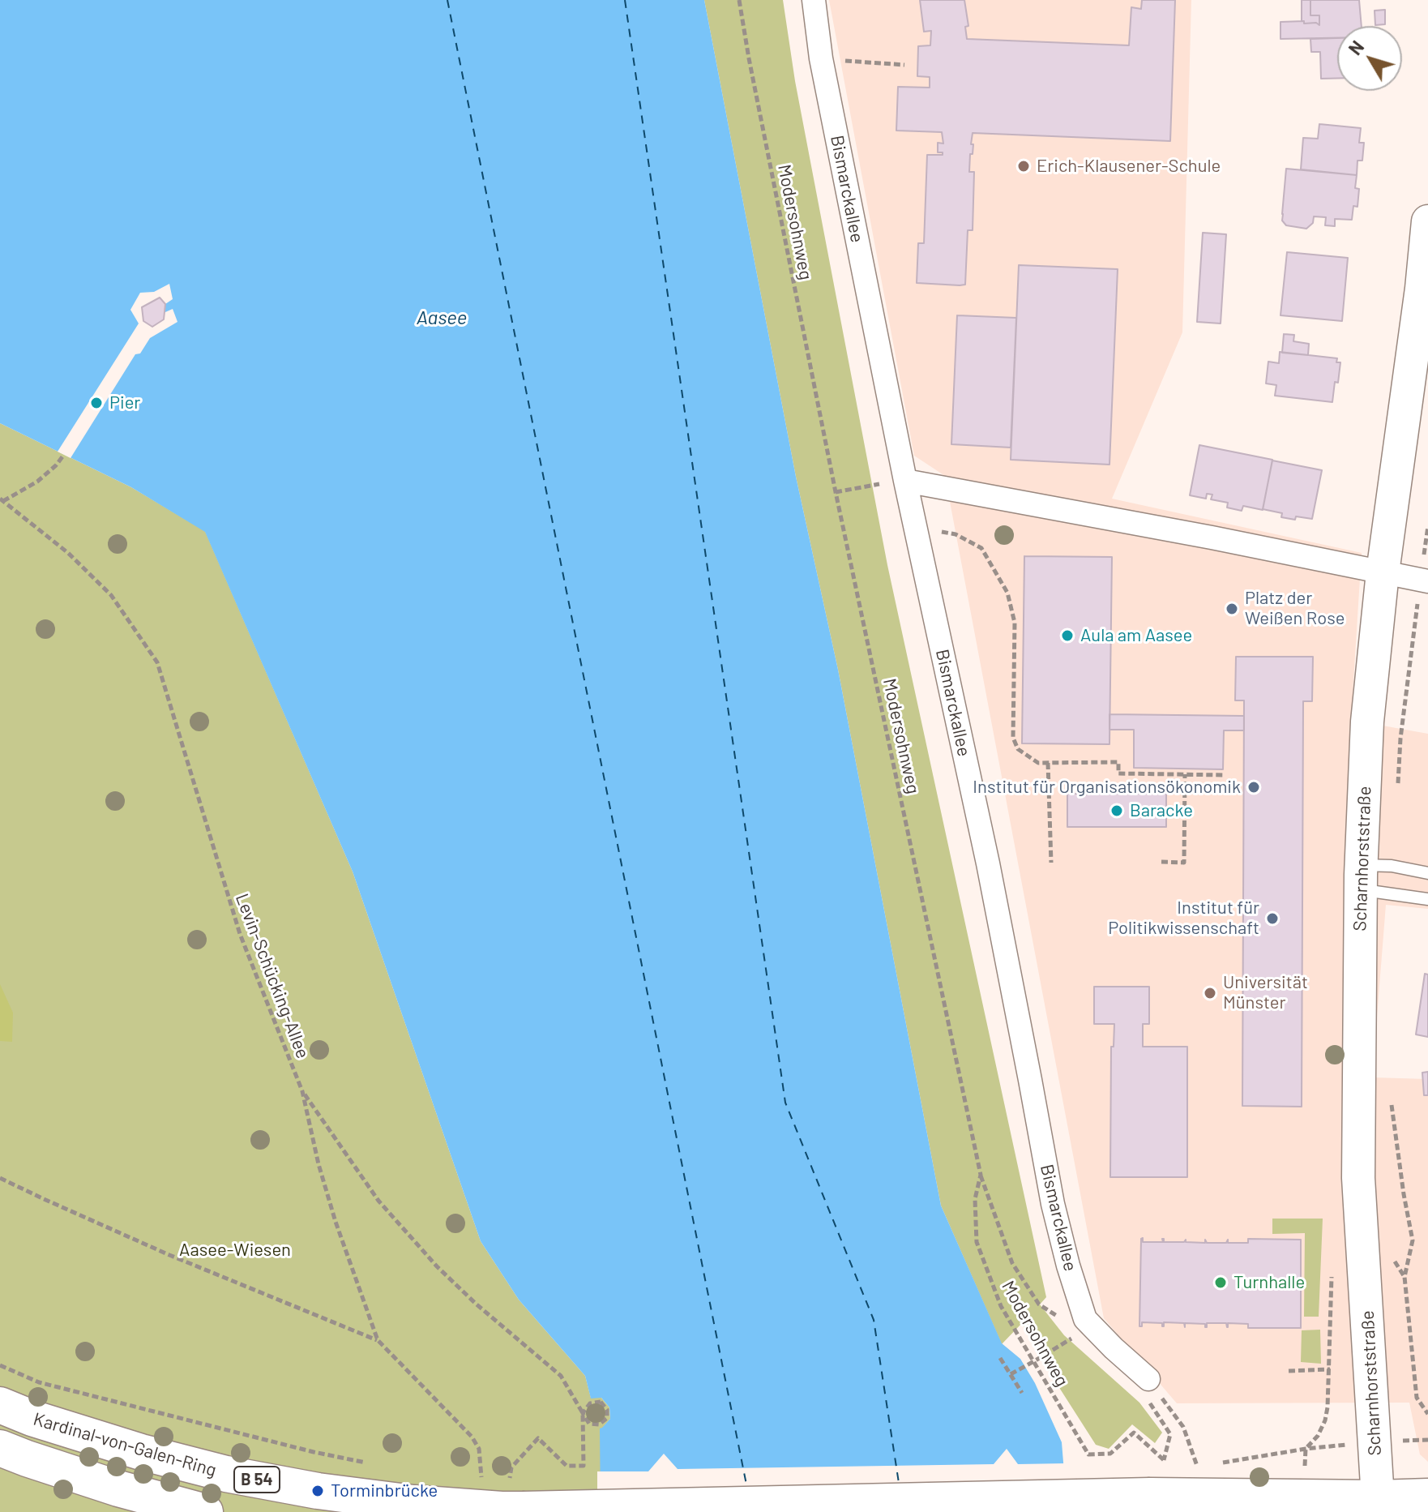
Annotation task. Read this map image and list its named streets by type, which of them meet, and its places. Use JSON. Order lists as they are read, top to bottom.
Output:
{
  "streets": {
    "main road": ["Kardinal-von-Galen-Ring", "B 54"],
    "street": ["Bismarckallee", "Scharnhorststraße"],
    "path": ["Modersohnweg", "Levin-Schücking-Allee"]
  },
  "crossings": [
    ["Scharnhorststraße", "Kardinal-von-Galen-Ring"],
    ["Scharnhorststraße", "B 54"],
    ["Kardinal-von-Galen-Ring", "B 54"]
  ],
  "water": ["Aasee"],
  "parks": ["Aasee-Wiesen"],
  "places": [
    "Erich-Klausener-Schule",
    "Pier",
    "Platz der Weißen Rose",
    "Aula am Aasee",
    "Institut für Organisationsökonomik",
    "Baracke",
    "Institut für Politikwissenschaft",
    "Universität Münster",
    "Turnhalle",
    "Torminbrücke"
  ],
  "north": "top left"
}
